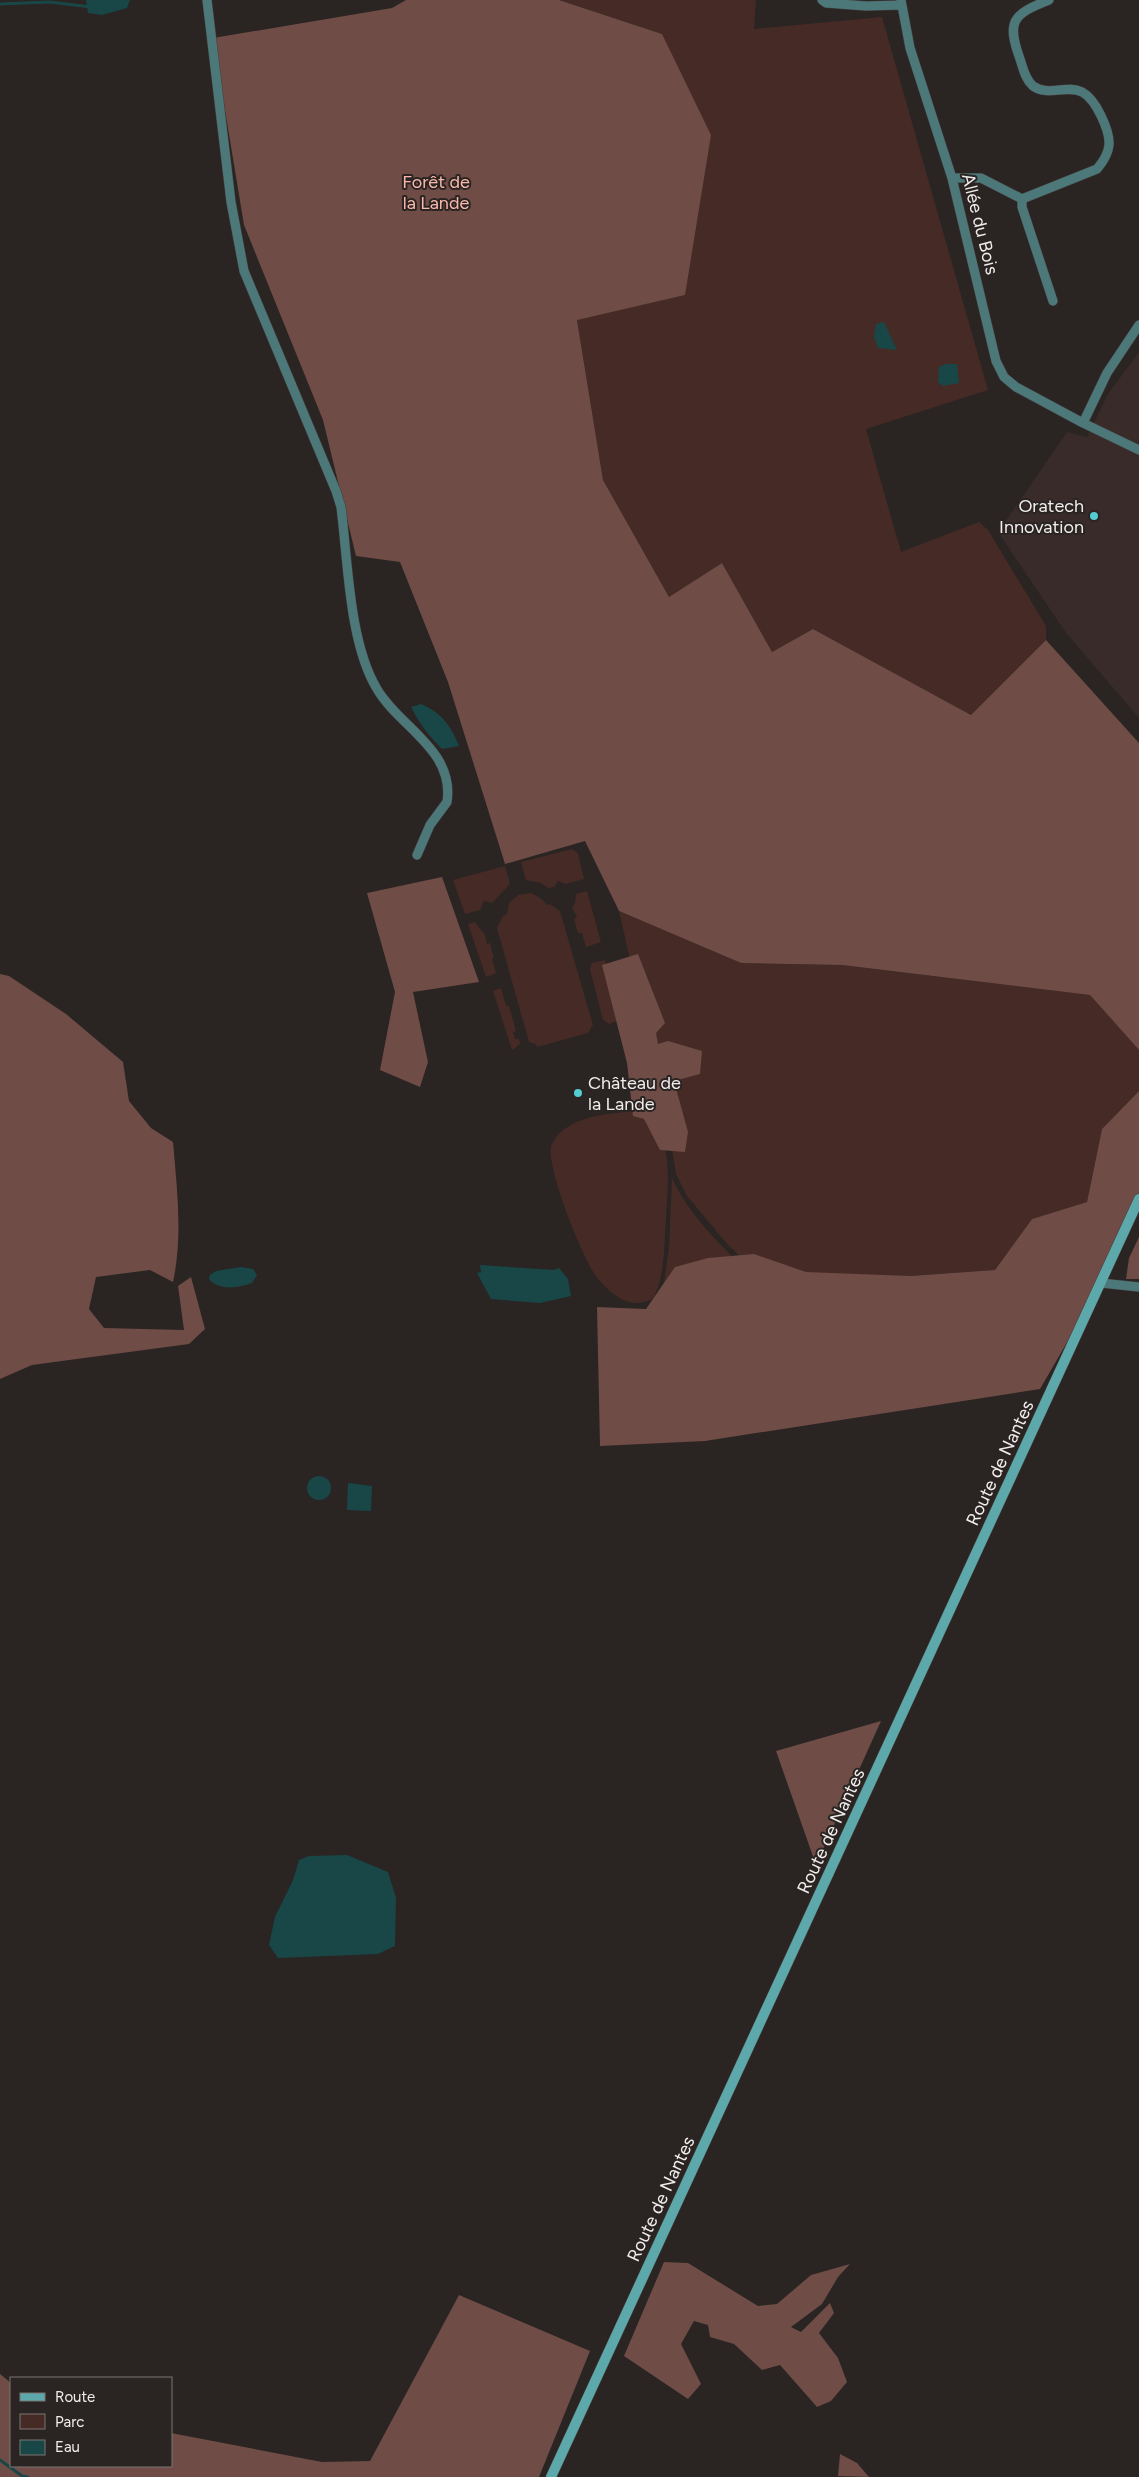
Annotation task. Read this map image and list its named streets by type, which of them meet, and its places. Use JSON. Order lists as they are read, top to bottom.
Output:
{
  "streets": {
    "main road": ["Route de Nantes"],
    "street": ["Allée du Bois"]
  },
  "parks": ["Forêt de la Lande"],
  "places": ["Oratech Innovation", "Château de la Lande"],
  "legend": ["Route", "Parc", "Eau"]
}
